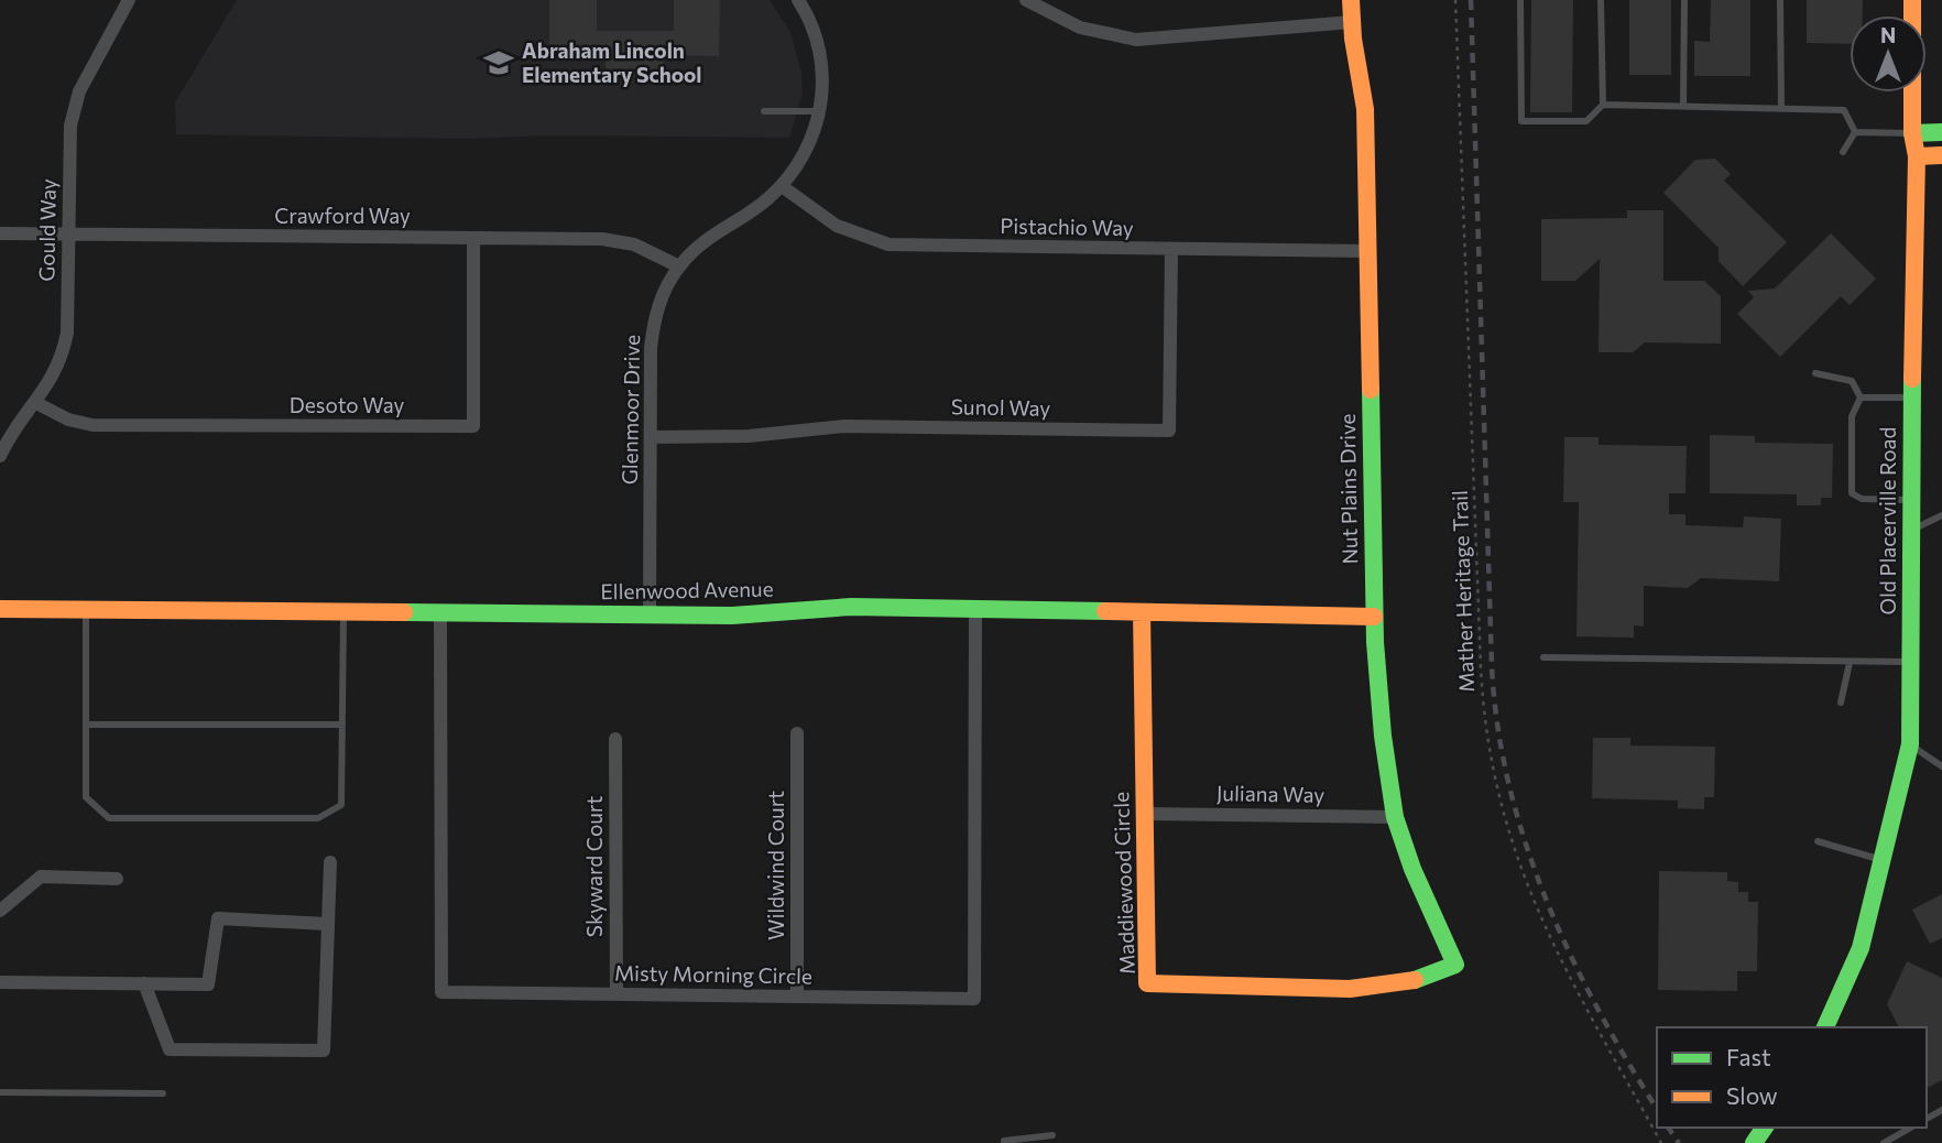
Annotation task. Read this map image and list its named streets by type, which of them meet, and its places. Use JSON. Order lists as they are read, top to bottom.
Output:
{
  "streets": {
    "street": [
      "Crawford Way",
      "Pistachio Way",
      "Gould Way",
      "Desoto Way",
      "Sunol Way",
      "Glenmoor Drive",
      "Nut Plains Drive",
      "Old Placerville Road",
      "Ellenwood Avenue",
      "Juliana Way",
      "Wildwind Court",
      "Skyward Court",
      "Maddiewood Circle",
      "Misty Morning Circle"
    ],
    "path": ["Mather Heritage Trail"]
  },
  "crossings": [
    ["Crawford Way", "Gould Way"],
    ["Crawford Way", "Desoto Way"],
    ["Crawford Way", "Glenmoor Drive"],
    ["Pistachio Way", "Sunol Way"],
    ["Pistachio Way", "Glenmoor Drive"],
    ["Pistachio Way", "Nut Plains Drive"],
    ["Gould Way", "Desoto Way"],
    ["Sunol Way", "Glenmoor Drive"],
    ["Glenmoor Drive", "Ellenwood Avenue"],
    ["Nut Plains Drive", "Ellenwood Avenue"],
    ["Nut Plains Drive", "Juliana Way"],
    ["Nut Plains Drive", "Maddiewood Circle"],
    ["Ellenwood Avenue", "Maddiewood Circle"],
    ["Ellenwood Avenue", "Misty Morning Circle"],
    ["Juliana Way", "Maddiewood Circle"],
    ["Wildwind Court", "Misty Morning Circle"],
    ["Skyward Court", "Misty Morning Circle"]
  ],
  "places": {
    "school or university": ["Abraham Lincoln Elementary School"]
  },
  "legend": ["Fast", "Slow"],
  "north": "top"
}
